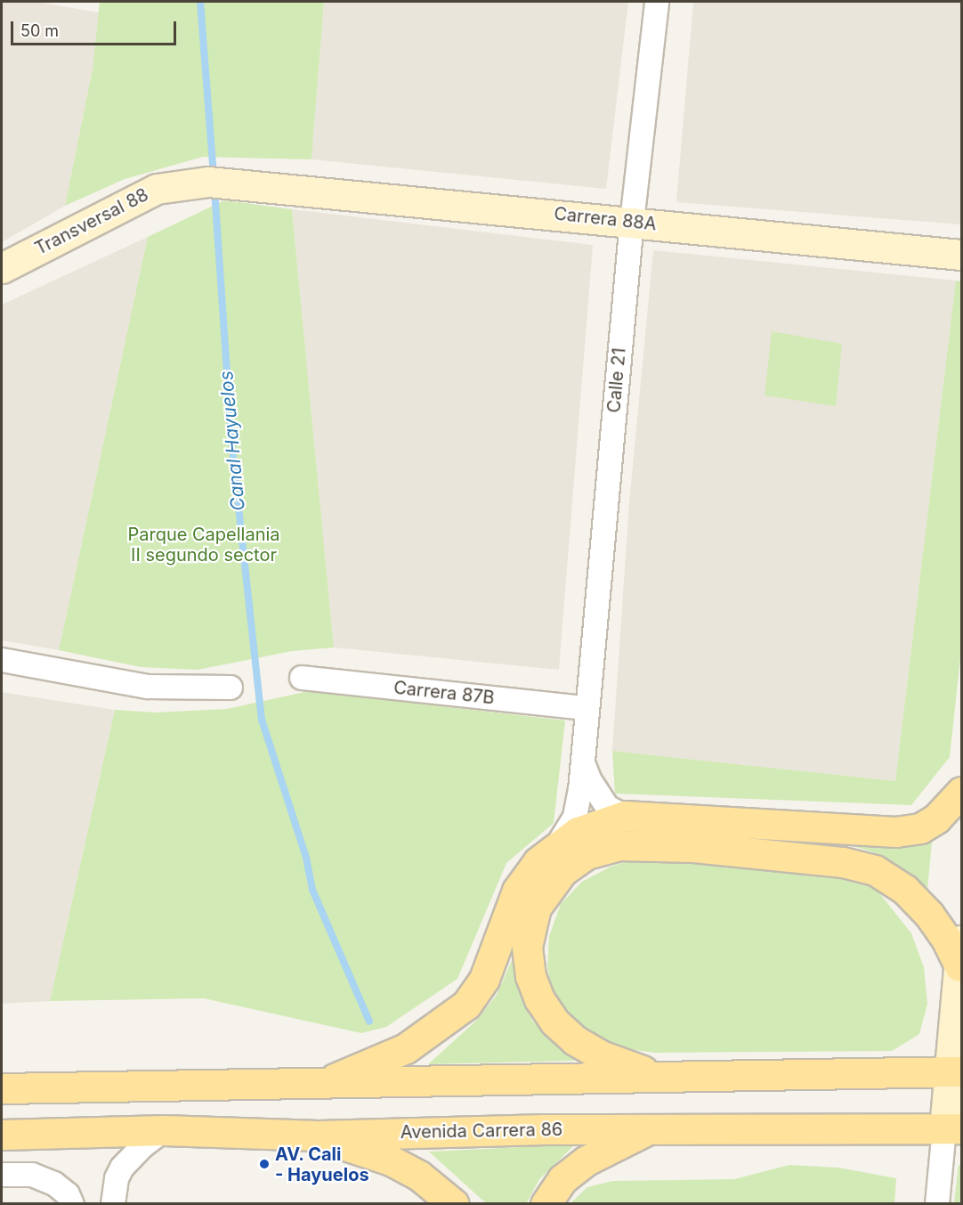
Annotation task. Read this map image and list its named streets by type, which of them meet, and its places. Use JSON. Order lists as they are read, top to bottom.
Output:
{
  "streets": {
    "main road": ["Avenida Carrera 86"],
    "street": [
      "Carrera 88A",
      "Transversal 88",
      "Calle 21",
      "Carrera 87B"
    ]
  },
  "crossings": [
    ["Carrera 88A", "Transversal 88"],
    ["Carrera 88A", "Calle 21"],
    ["Calle 21", "Carrera 87B"]
  ],
  "water": ["Canal Hayuelos"],
  "parks": ["Parque Capellania II segundo sector"],
  "places": ["AV. Cali - Hayuelos"],
  "scale_bar": "50 m"
}
